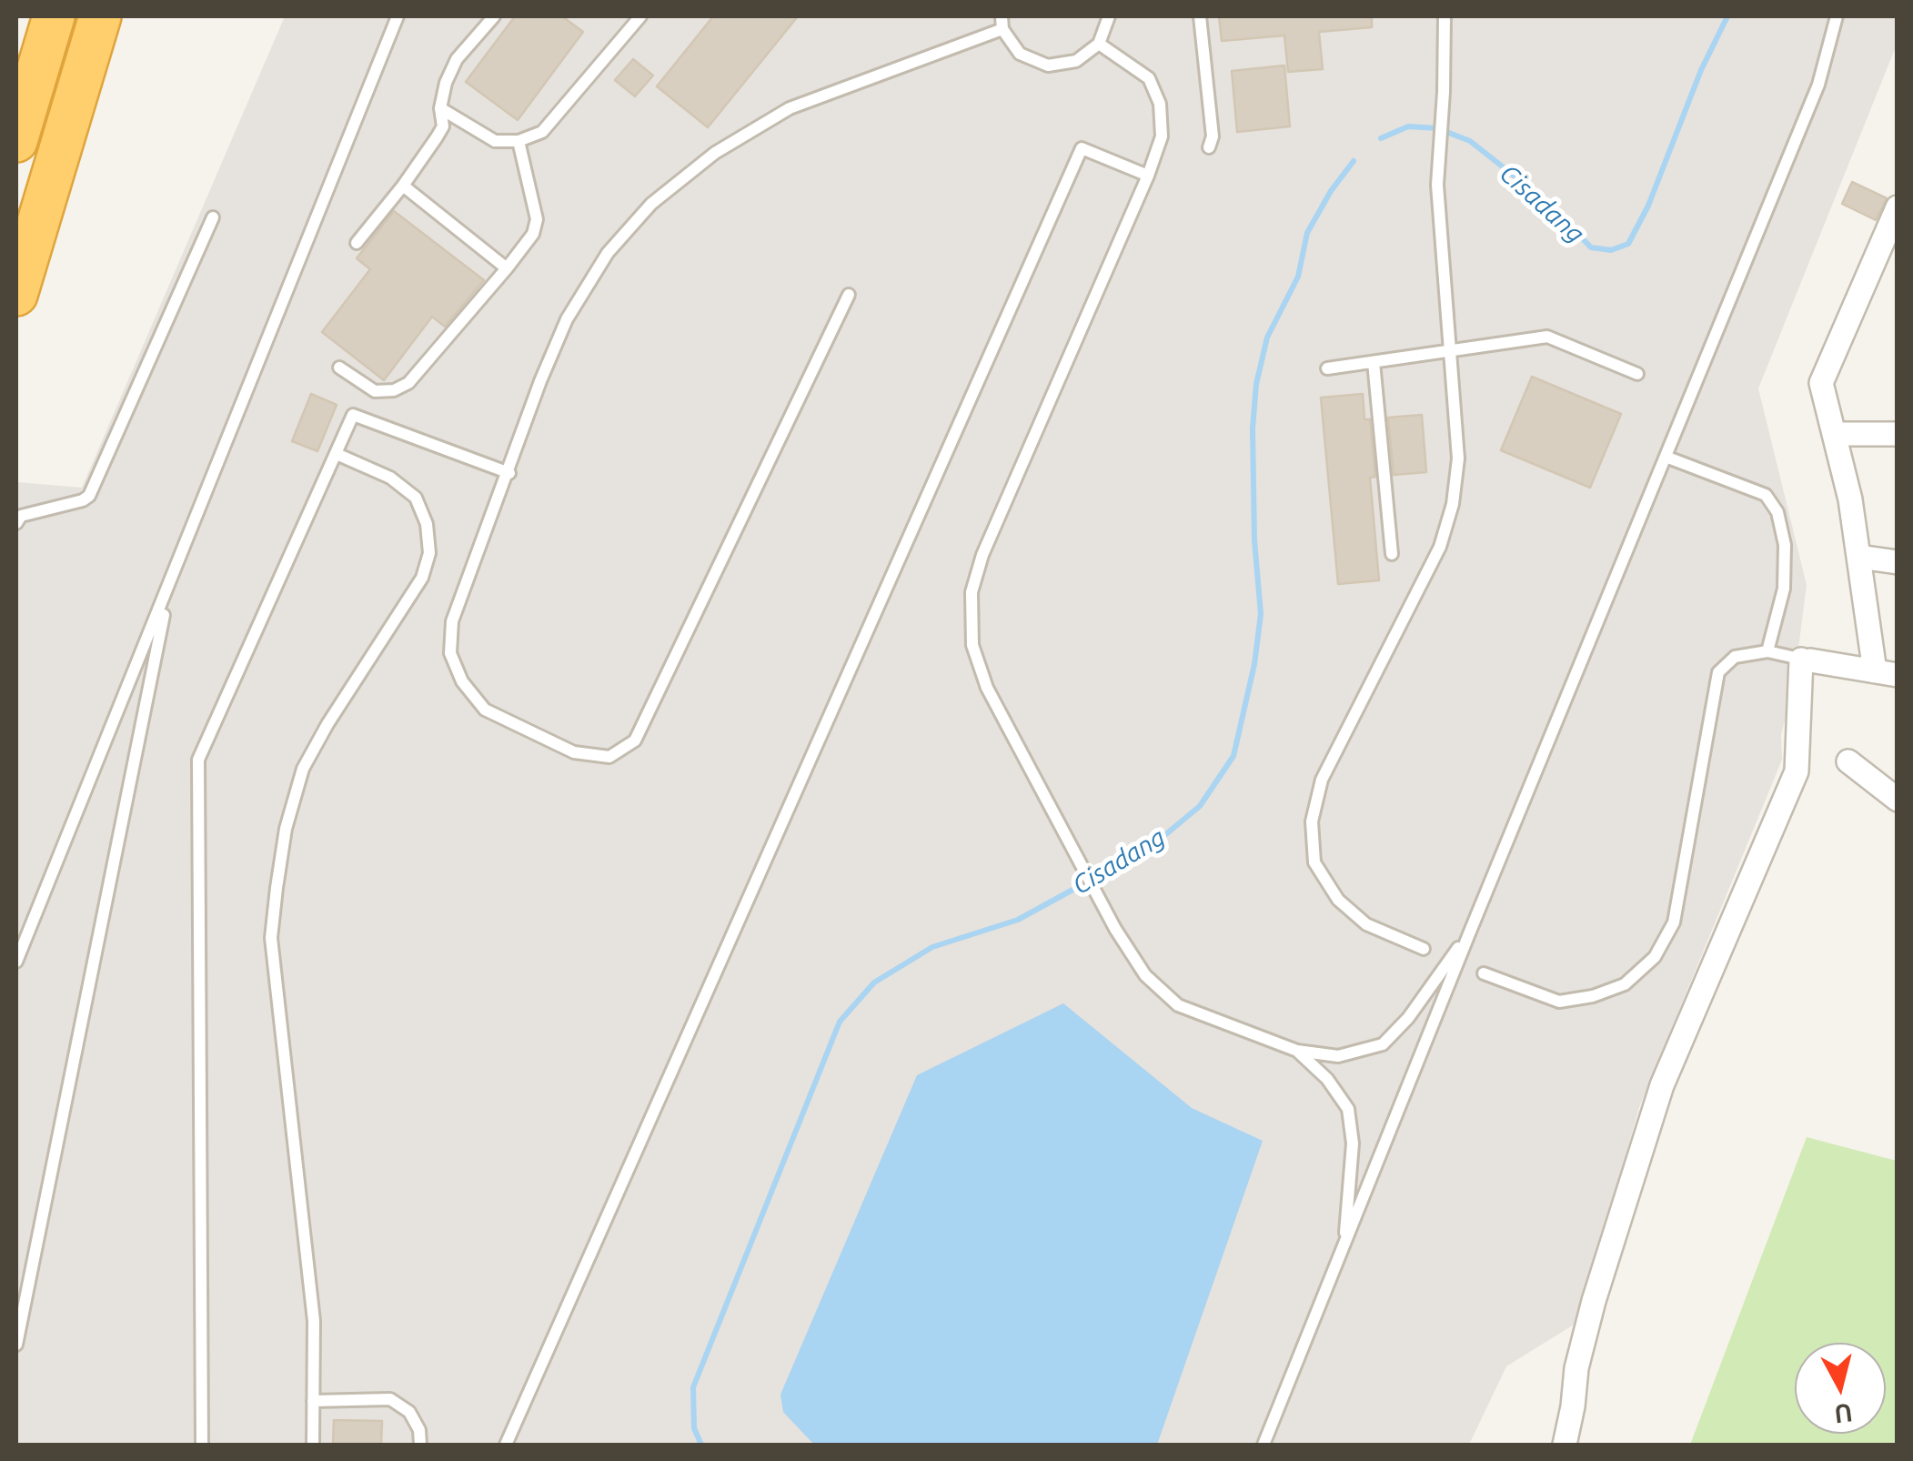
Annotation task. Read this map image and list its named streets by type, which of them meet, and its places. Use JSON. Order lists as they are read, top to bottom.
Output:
{
  "water": ["Cisadang"],
  "north": "bottom"
}
